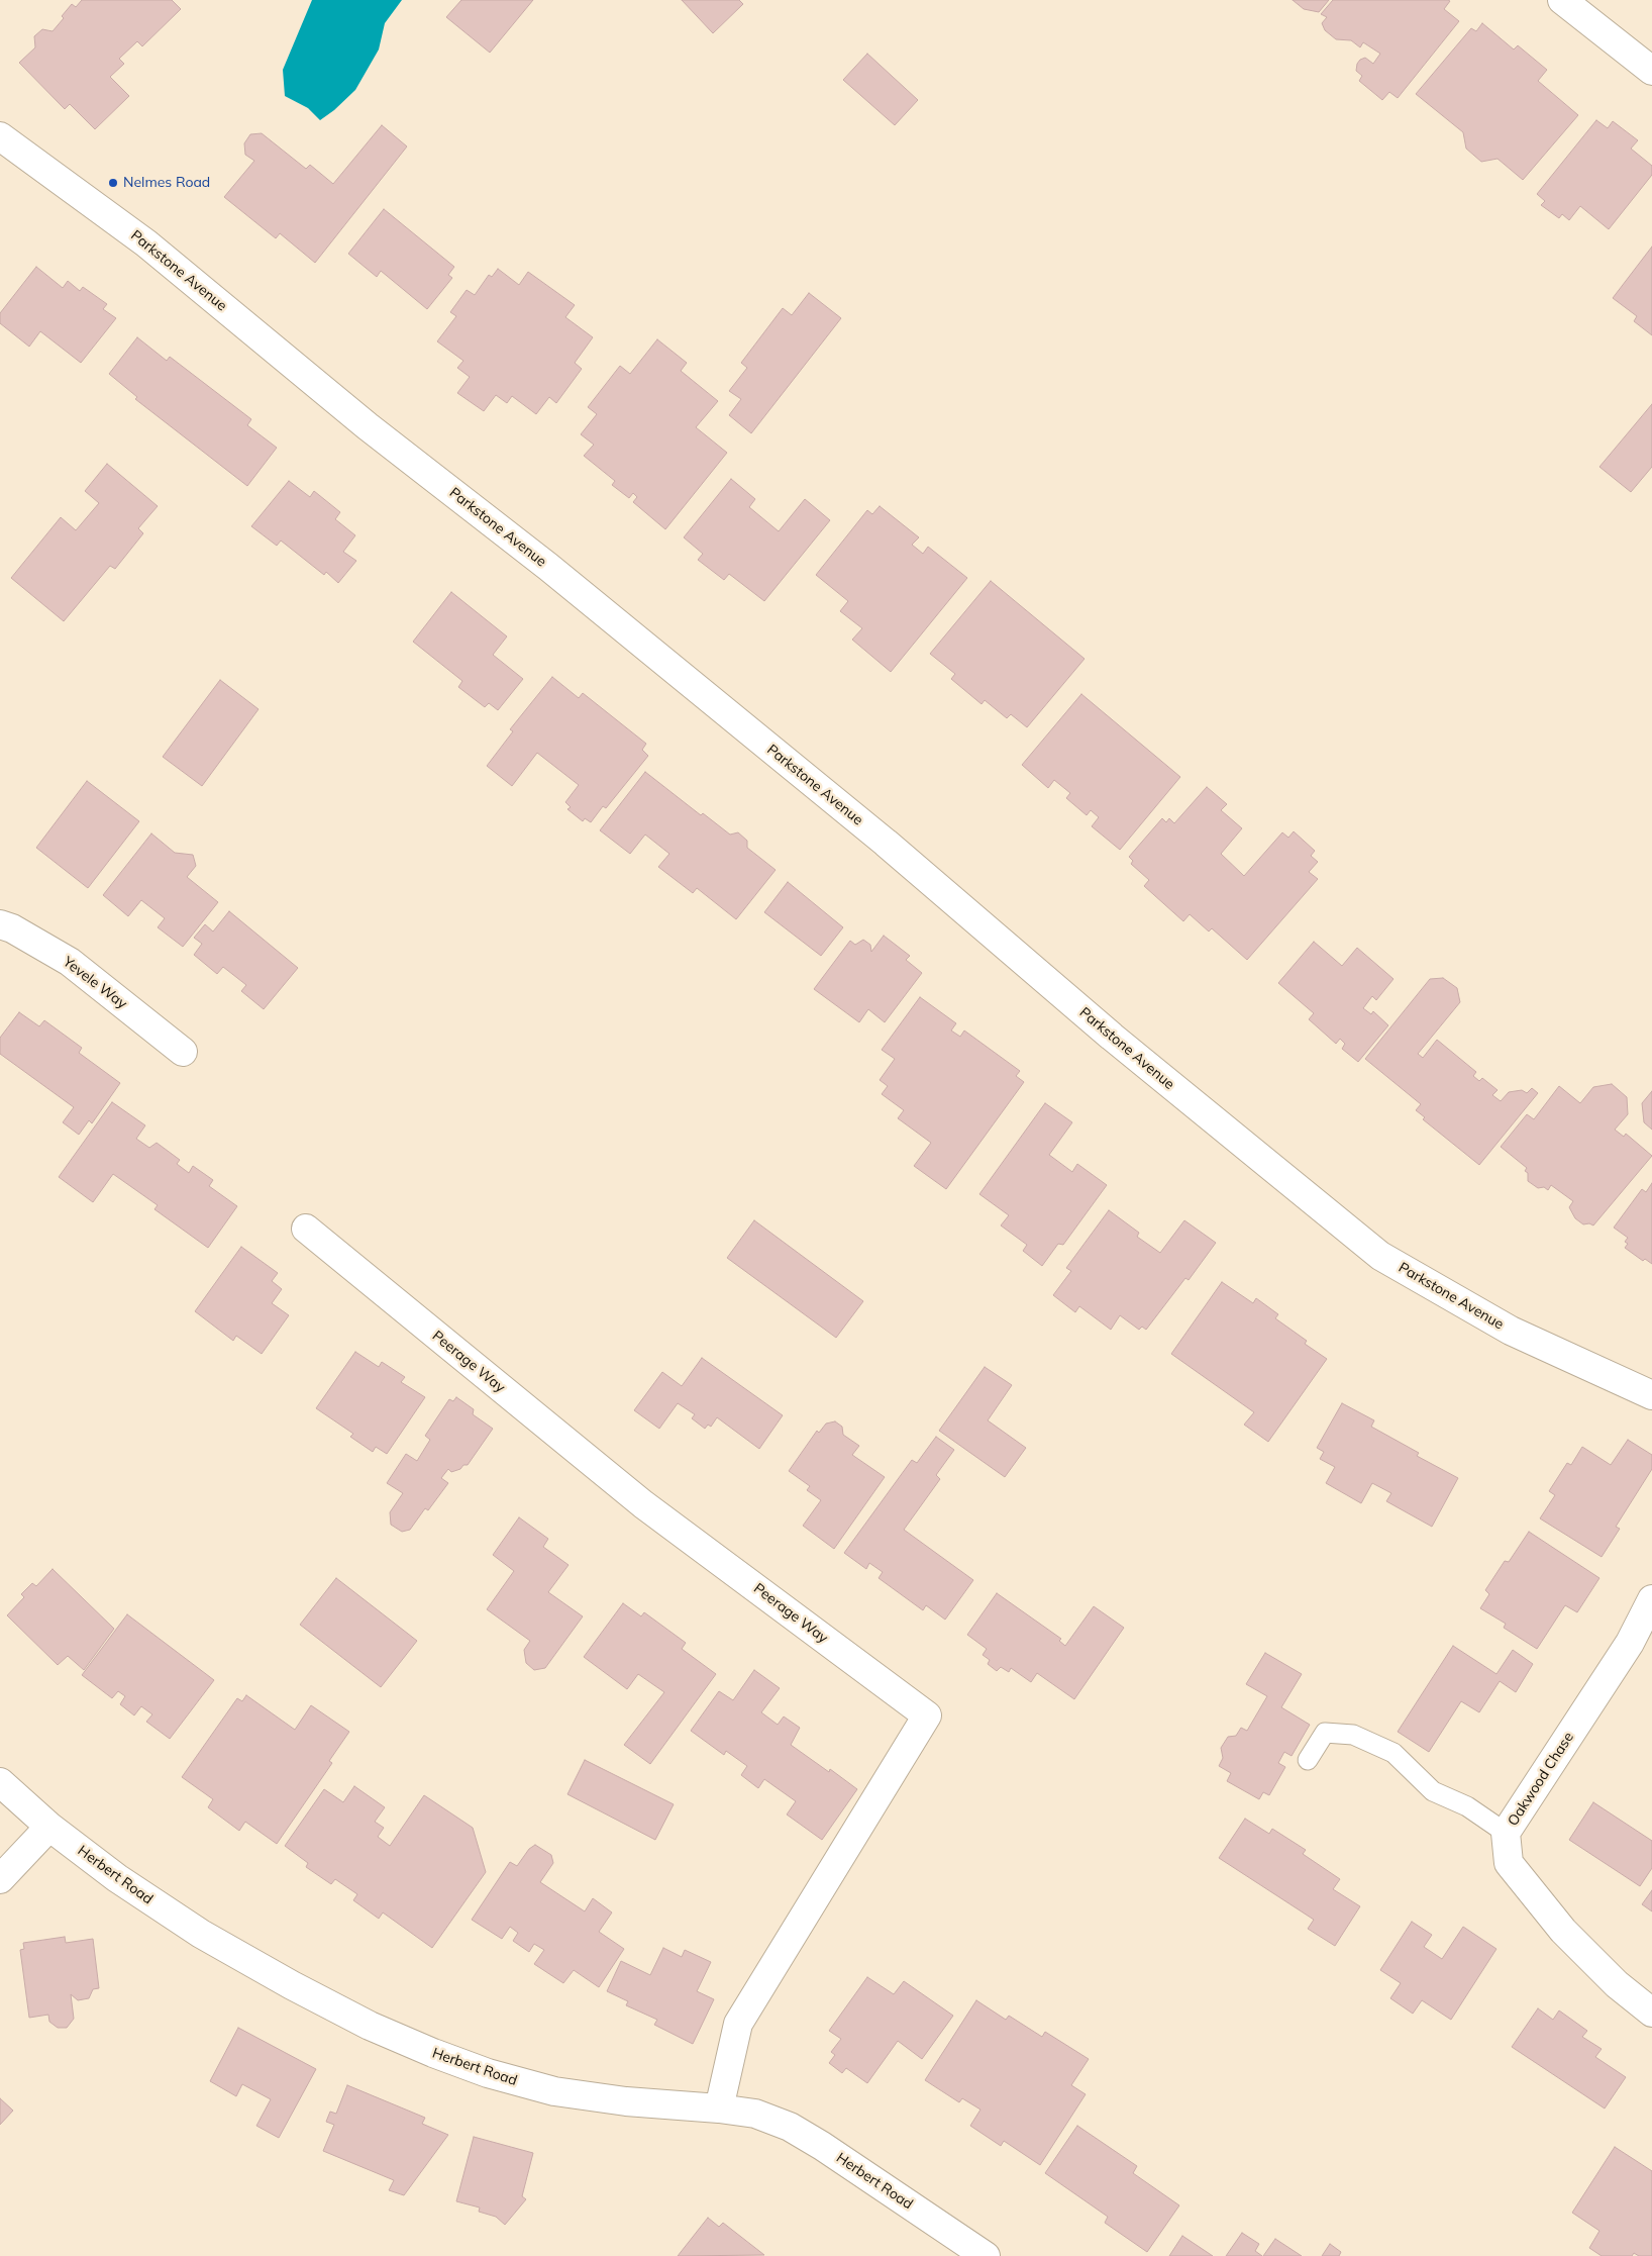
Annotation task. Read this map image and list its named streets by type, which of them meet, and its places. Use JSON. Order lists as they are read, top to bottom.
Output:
{
  "streets": {
    "street": [
      "Parkstone Avenue",
      "Yevele Way",
      "Peerage Way",
      "Oakwood Chase",
      "Herbert Road"
    ]
  },
  "crossings": [
    ["Peerage Way", "Herbert Road"]
  ],
  "places": ["Nelmes Road"]
}
